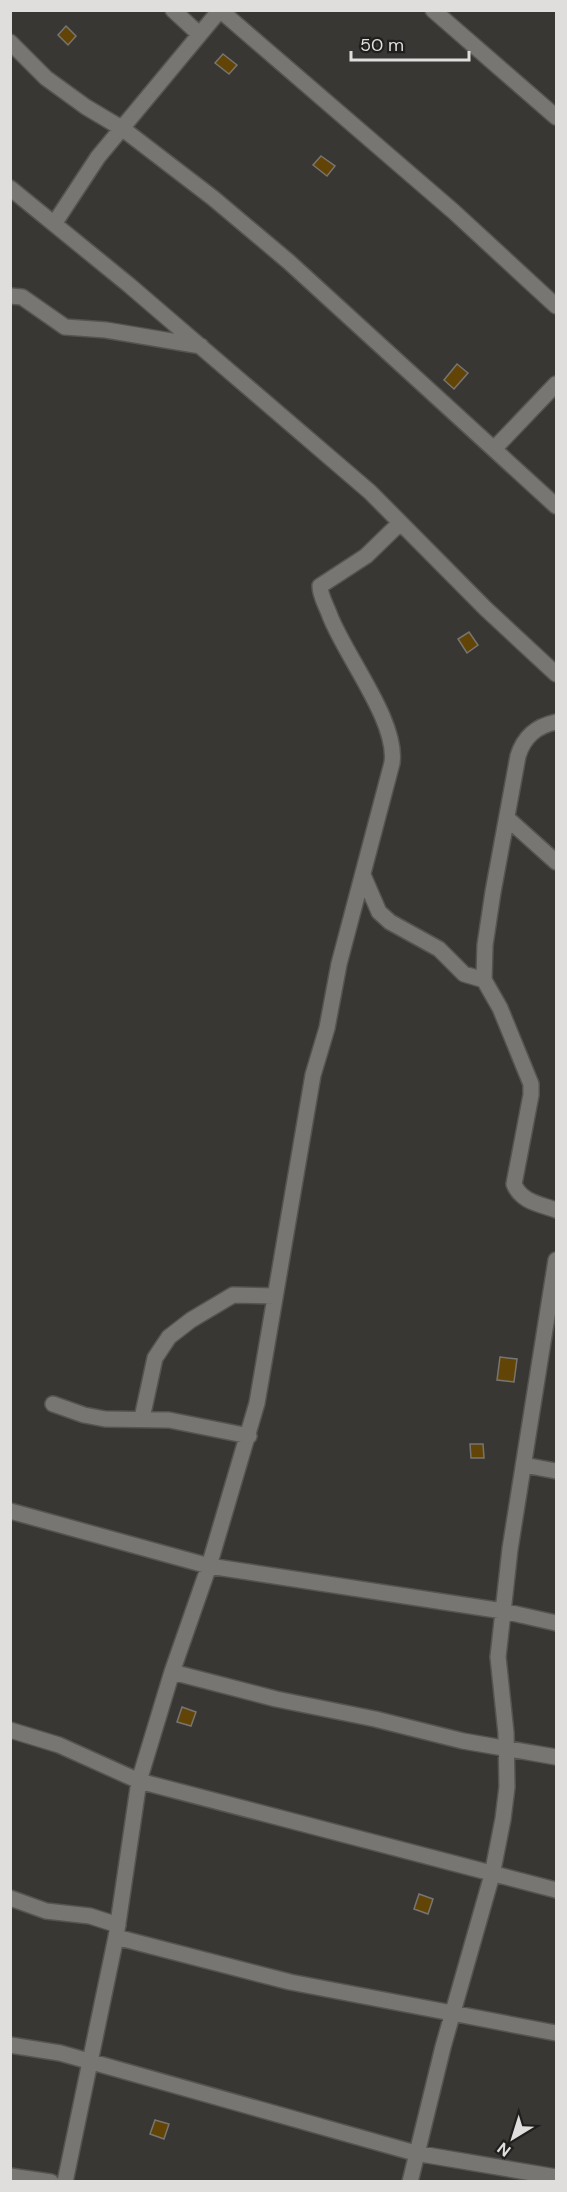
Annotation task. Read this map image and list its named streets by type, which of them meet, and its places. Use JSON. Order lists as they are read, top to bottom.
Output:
{
  "scale_bar": "50 m",
  "north": "bottom left"
}
